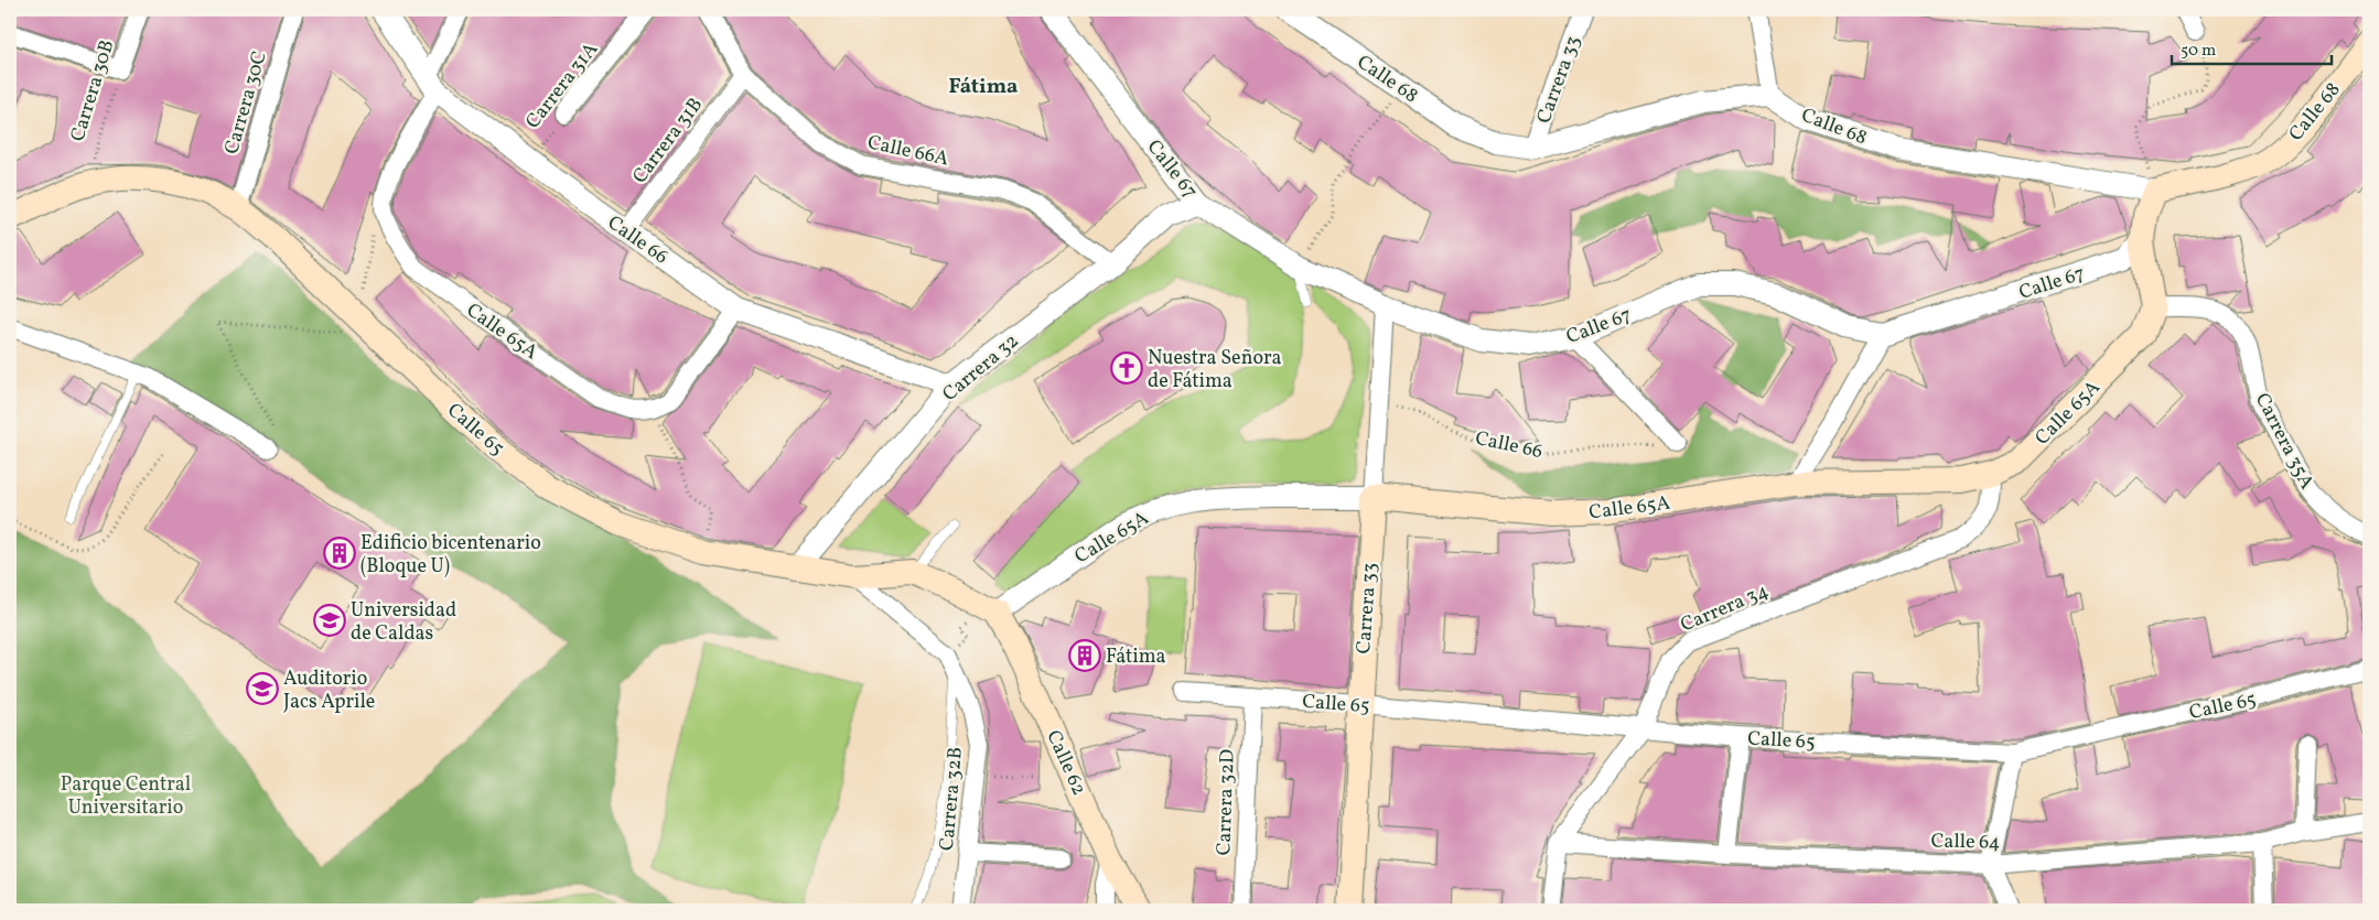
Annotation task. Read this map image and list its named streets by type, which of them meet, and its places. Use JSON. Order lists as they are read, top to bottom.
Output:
{
  "streets": {
    "main road": [
      "Calle 68",
      "Carrera 33",
      "Calle 65A",
      "Calle 65",
      "Calle 62"
    ],
    "street": [
      "Carrera 31A",
      "Carrera 30B",
      "Carrera 30C",
      "Carrera 31B",
      "Calle 66A",
      "Calle 67",
      "Calle 66",
      "Carrera 32",
      "Carrera 35A",
      "Carrera 34",
      "Carrera 32B",
      "Carrera 32D",
      "Calle 64"
    ]
  },
  "crossings": [
    ["Calle 68", "Carrera 33"],
    ["Carrera 33", "Calle 67"],
    ["Carrera 33", "Calle 66"],
    ["Carrera 33", "Calle 65A"],
    ["Carrera 33", "Calle 65"],
    ["Carrera 31A", "Calle 66"],
    ["Carrera 30B", "Calle 65"],
    ["Carrera 30C", "Calle 65"],
    ["Carrera 31B", "Calle 66A"],
    ["Carrera 31B", "Calle 66"],
    ["Calle 66A", "Carrera 32"],
    ["Calle 67", "Calle 65A"],
    ["Calle 67", "Carrera 32"],
    ["Calle 66", "Carrera 32"],
    ["Calle 65A", "Calle 65"],
    ["Calle 65A", "Carrera 35A"],
    ["Calle 65A", "Carrera 34"],
    ["Calle 65A", "Calle 62"],
    ["Carrera 32", "Calle 65"],
    ["Calle 65", "Carrera 34"],
    ["Calle 65", "Calle 62"],
    ["Calle 65", "Carrera 32D"],
    ["Carrera 34", "Calle 64"]
  ],
  "districts": ["Fátima"],
  "parks": ["Parque Central Universitario"],
  "places": {
    "church": ["Nuestra Señora de Fátima"],
    "building": ["Edificio bicentenario (Bloque U)", "Fátima"],
    "school or university": ["Universidad de Caldas", "Auditorio Jacs Aprile"]
  },
  "scale_bar": "50 m"
}
